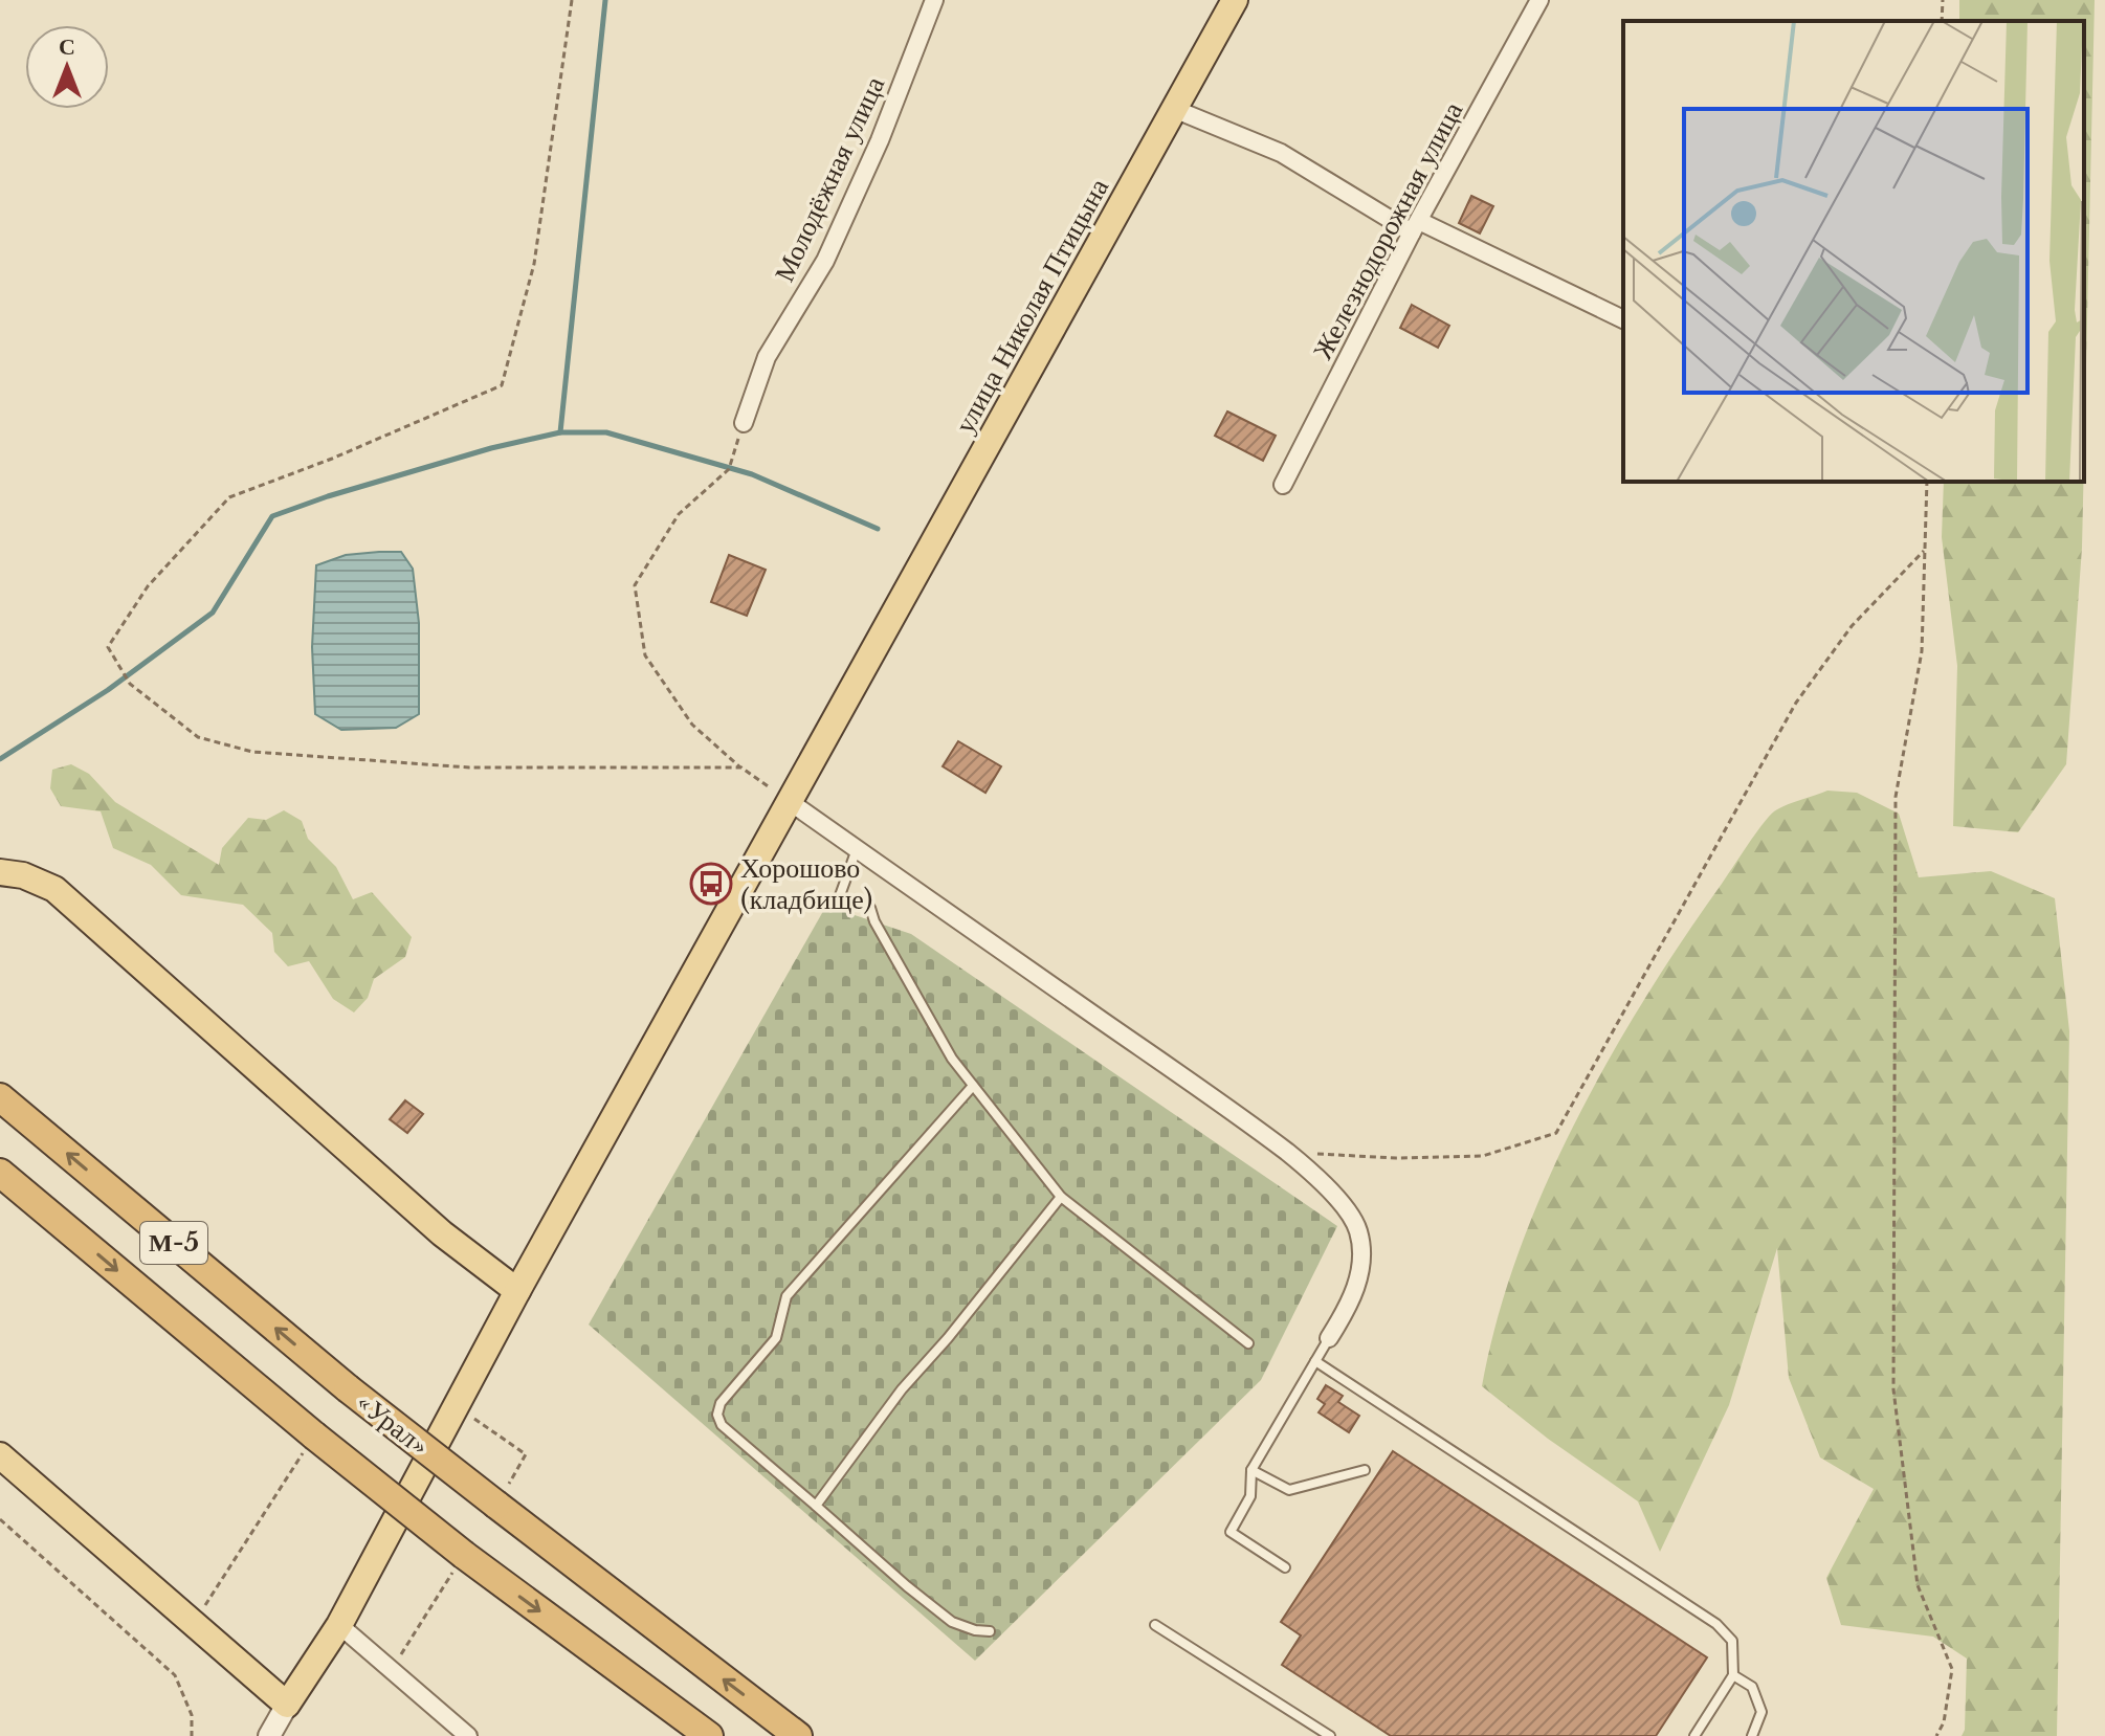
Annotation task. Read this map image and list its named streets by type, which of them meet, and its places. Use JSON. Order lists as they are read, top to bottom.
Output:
{
  "streets": {
    "highway": ["М-5", "«Урал»"],
    "main road": ["улица Николая Птицына"],
    "street": ["Молодёжная улица", "Железнодорожная улица"]
  },
  "places": {
    "bus stop": ["Хорошово (кладбище)"]
  },
  "north": "top"
}
